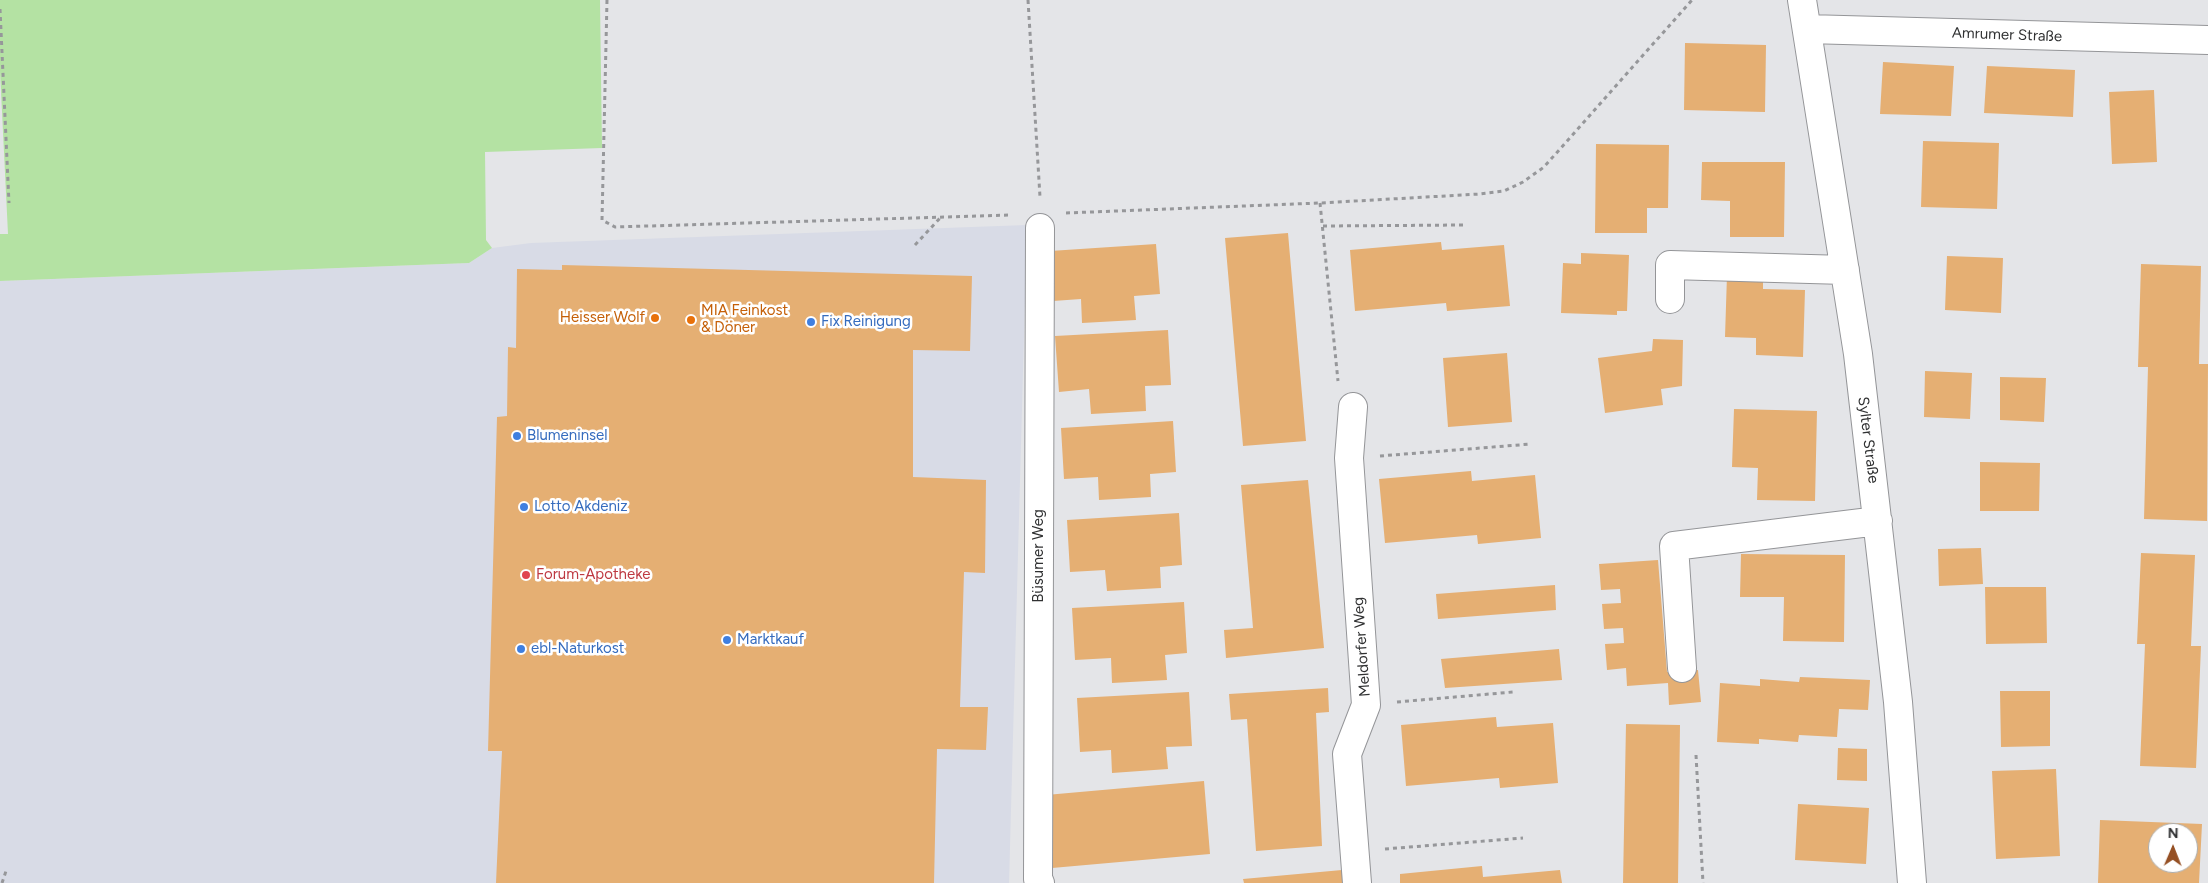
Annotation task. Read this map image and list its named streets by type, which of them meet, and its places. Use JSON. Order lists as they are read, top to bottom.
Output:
{
  "streets": {
    "street": [
      "Amrumer Straße",
      "Sylter Straße",
      "Büsumer Weg",
      "Meldorfer Weg"
    ]
  },
  "crossings": [
    ["Amrumer Straße", "Sylter Straße"]
  ],
  "places": [
    "Heisser Wolf",
    "MIA Feinkost & Döner",
    "Fix Reinigung",
    "Blumeninsel",
    "Lotto Akdeniz",
    "Forum-Apotheke",
    "Marktkauf",
    "ebl-Naturkost"
  ],
  "north": "top"
}
